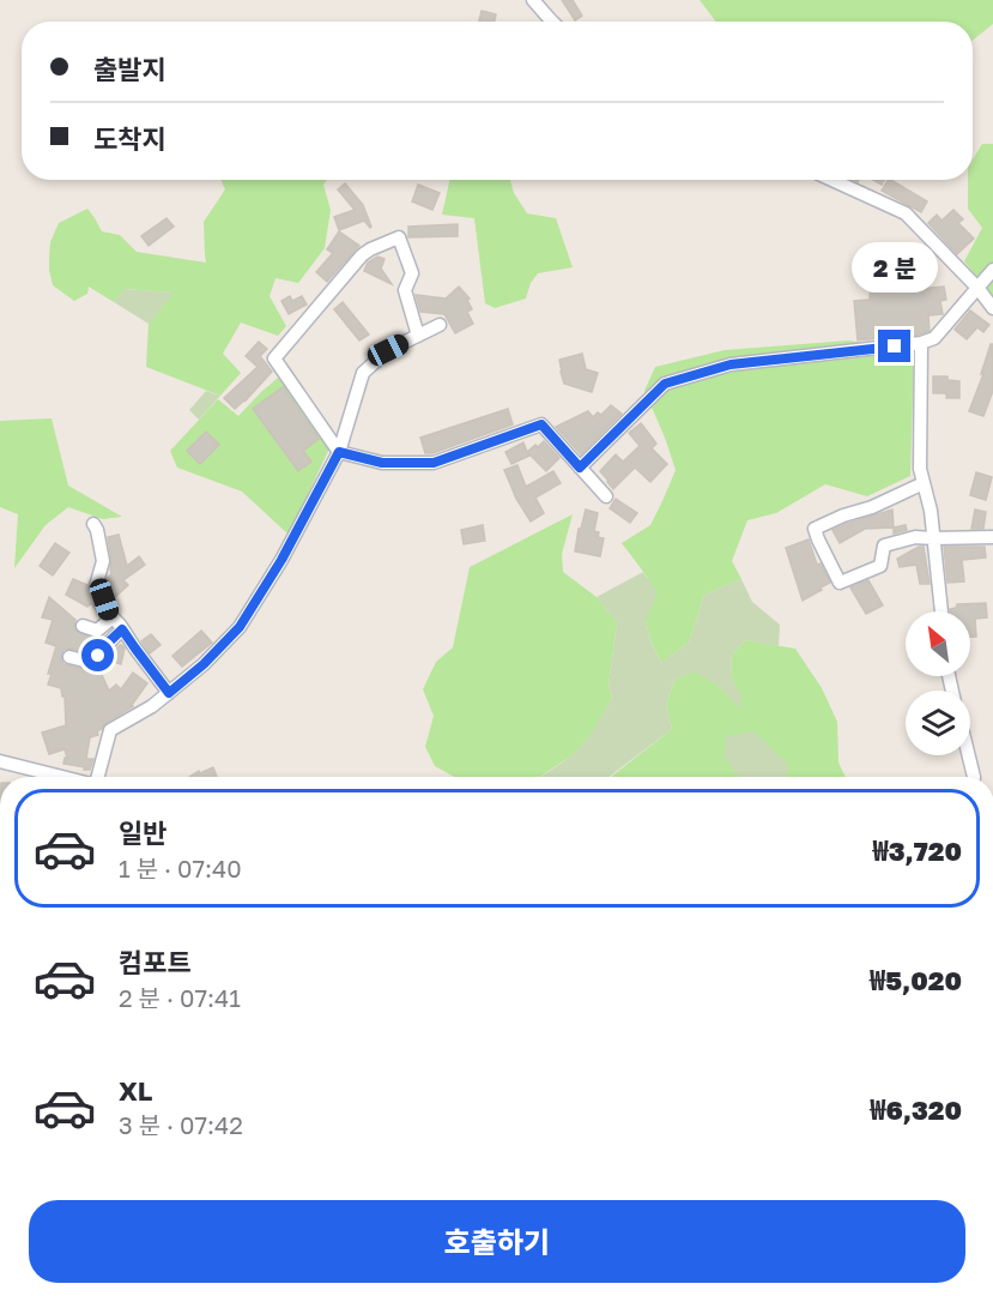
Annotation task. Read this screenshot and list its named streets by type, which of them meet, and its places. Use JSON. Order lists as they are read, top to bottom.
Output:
{
  "north": "top left",
  "page": {
    "banner": ["출발지", "도착지"],
    "bubble": "2 분",
    "list": [
      {
        "name": "일반",
        "note": "1 분 · 07:40",
        "value": "₩3,720"
      },
      {
        "name": "컴포트",
        "note": "2 분 · 07:41",
        "value": "₩5,020"
      },
      {
        "name": "XL",
        "note": "3 분 · 07:42",
        "value": "₩6,320"
      }
    ],
    "buttons": "호출하기"
  }
}
